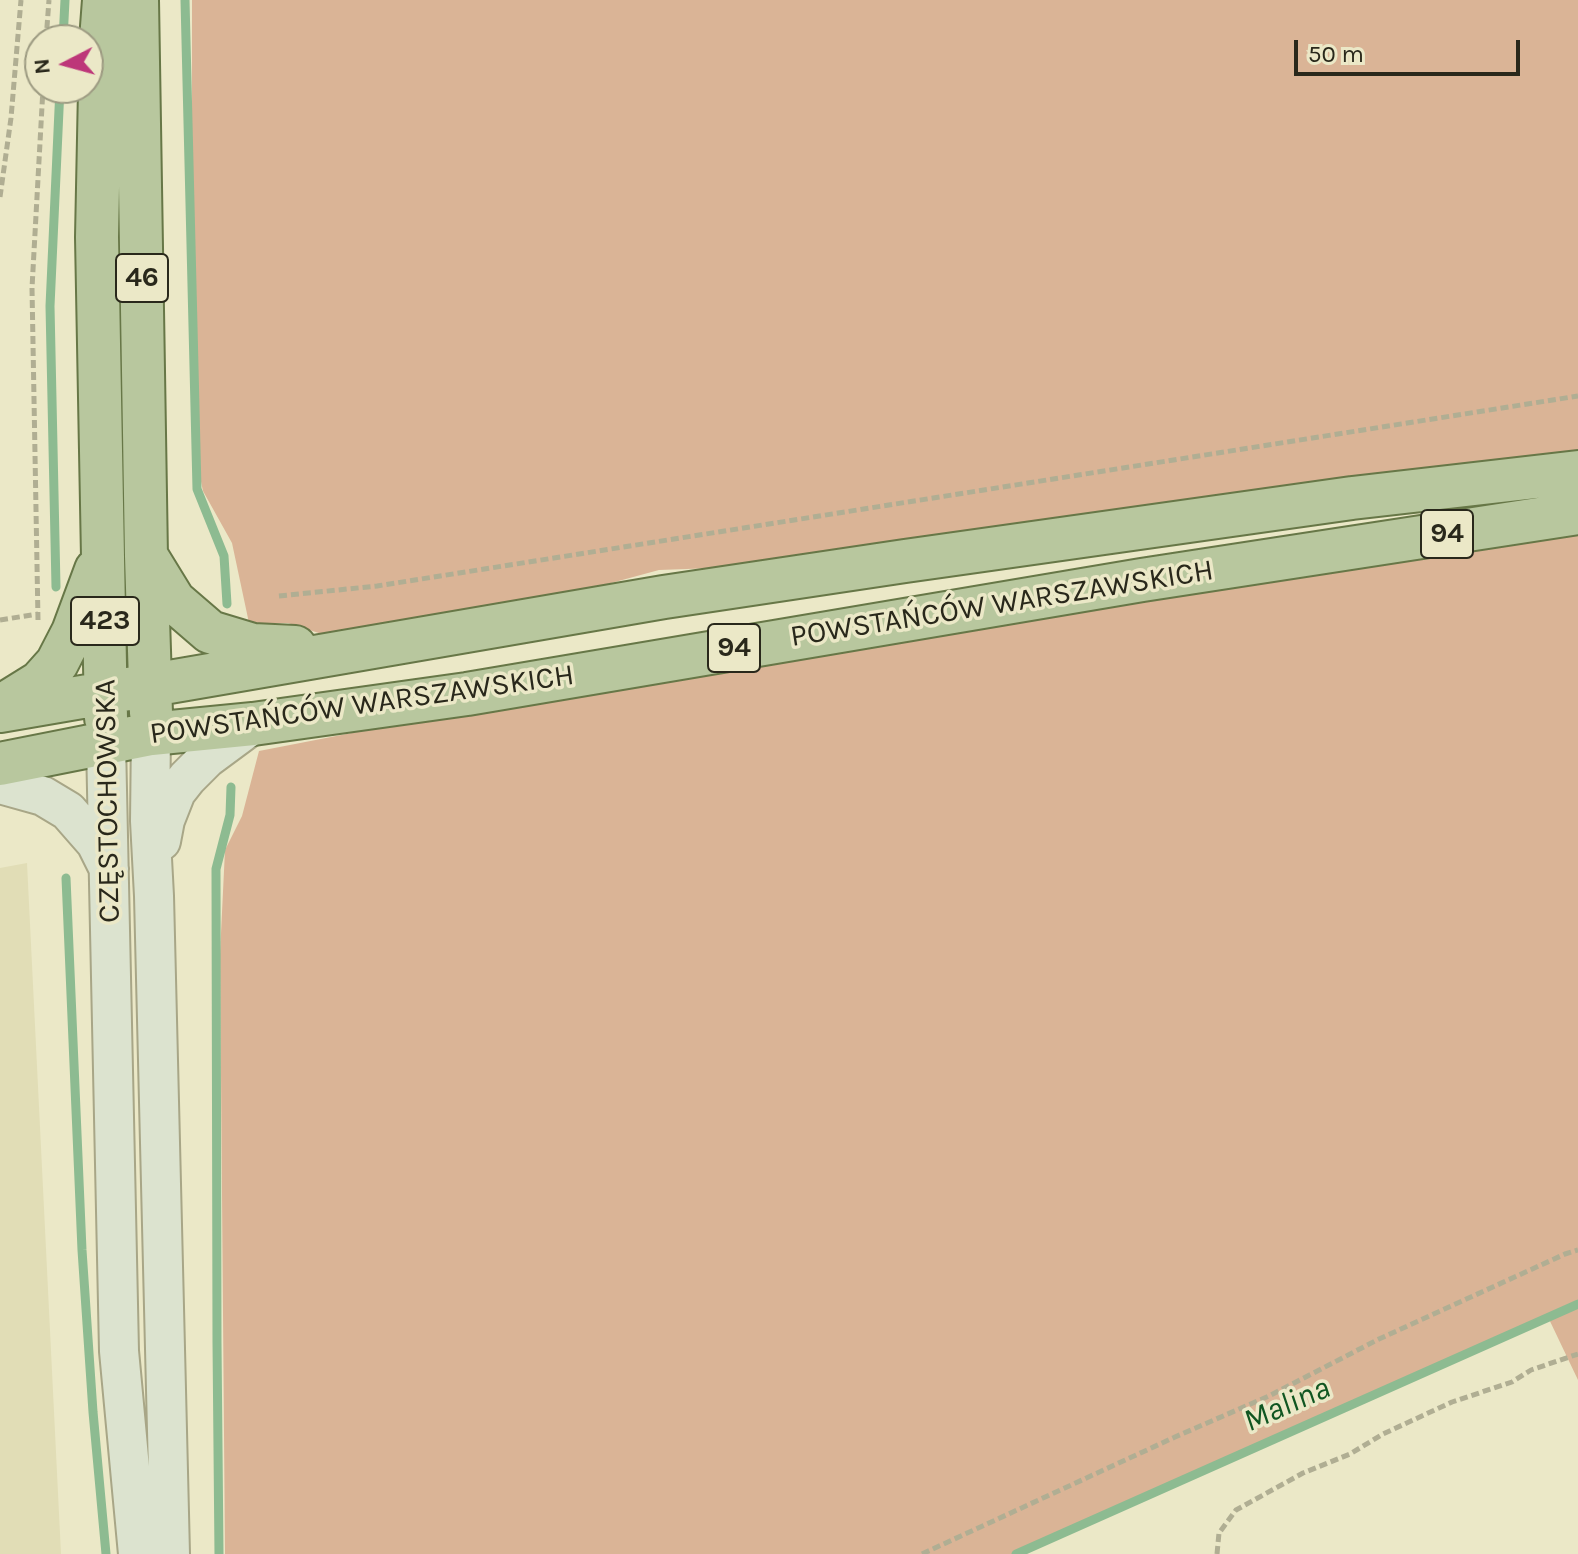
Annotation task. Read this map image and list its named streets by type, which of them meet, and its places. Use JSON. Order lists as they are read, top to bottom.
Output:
{
  "streets": {
    "main road": [
      "46",
      "94",
      "POWSTAŃCÓW WARSZAWSKICH",
      "423",
      "CZĘSTOCHOWSKA"
    ]
  },
  "crossings": [
    ["POWSTAŃCÓW WARSZAWSKICH", "CZĘSTOCHOWSKA"]
  ],
  "water": ["Malina"],
  "scale_bar": "50 m",
  "north": "left"
}
